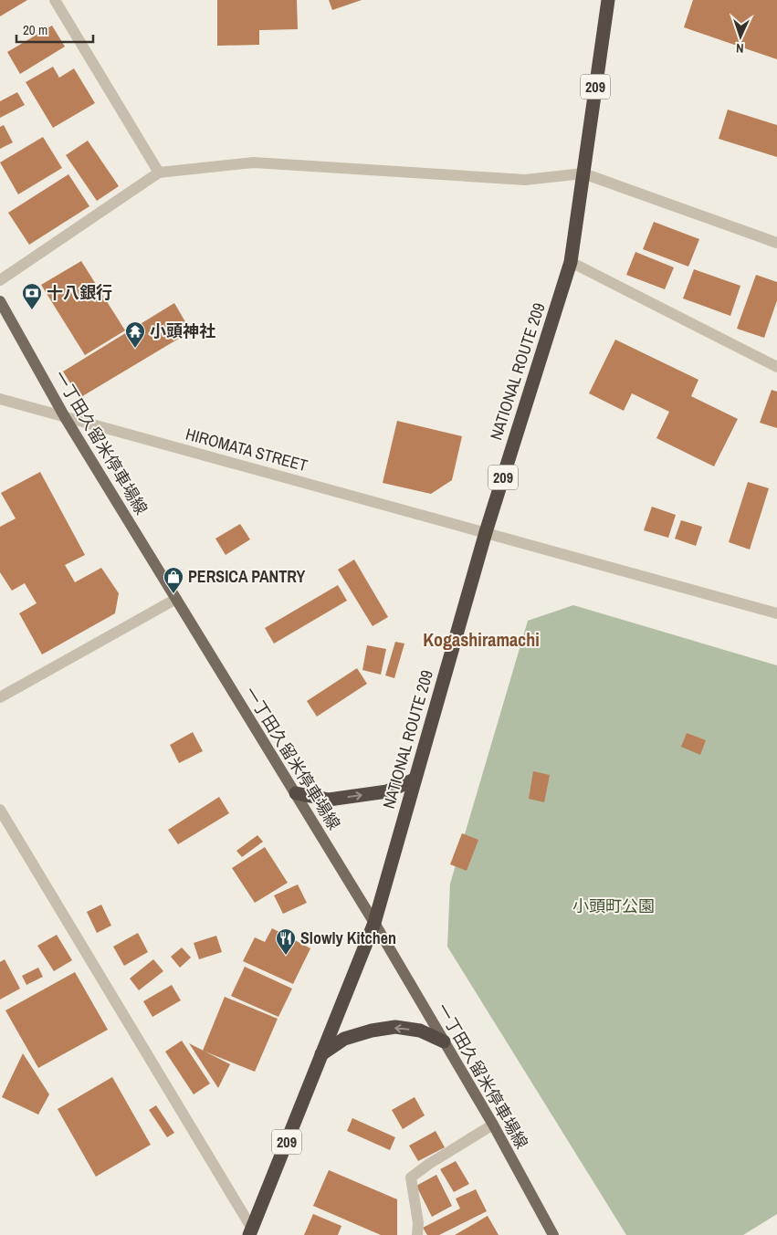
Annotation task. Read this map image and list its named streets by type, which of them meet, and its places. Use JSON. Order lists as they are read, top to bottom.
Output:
{
  "streets": {
    "highway": ["209", "NATIONAL ROUTE 209"],
    "main road": ["一丁田久留米停車場線"],
    "street": ["HIROMATA STREET"]
  },
  "crossings": [
    ["NATIONAL ROUTE 209", "一丁田久留米停車場線"],
    ["NATIONAL ROUTE 209", "HIROMATA STREET"],
    ["一丁田久留米停車場線", "HIROMATA STREET"]
  ],
  "districts": ["Kogashiramachi"],
  "parks": ["小頭町公園"],
  "places": {
    "bank": ["十八銀行"],
    "temple": ["小頭神社"],
    "shop": ["PERSICA PANTRY"],
    "restaurant": ["Slowly Kitchen"]
  },
  "scale_bar": "20 m",
  "north": "bottom"
}
